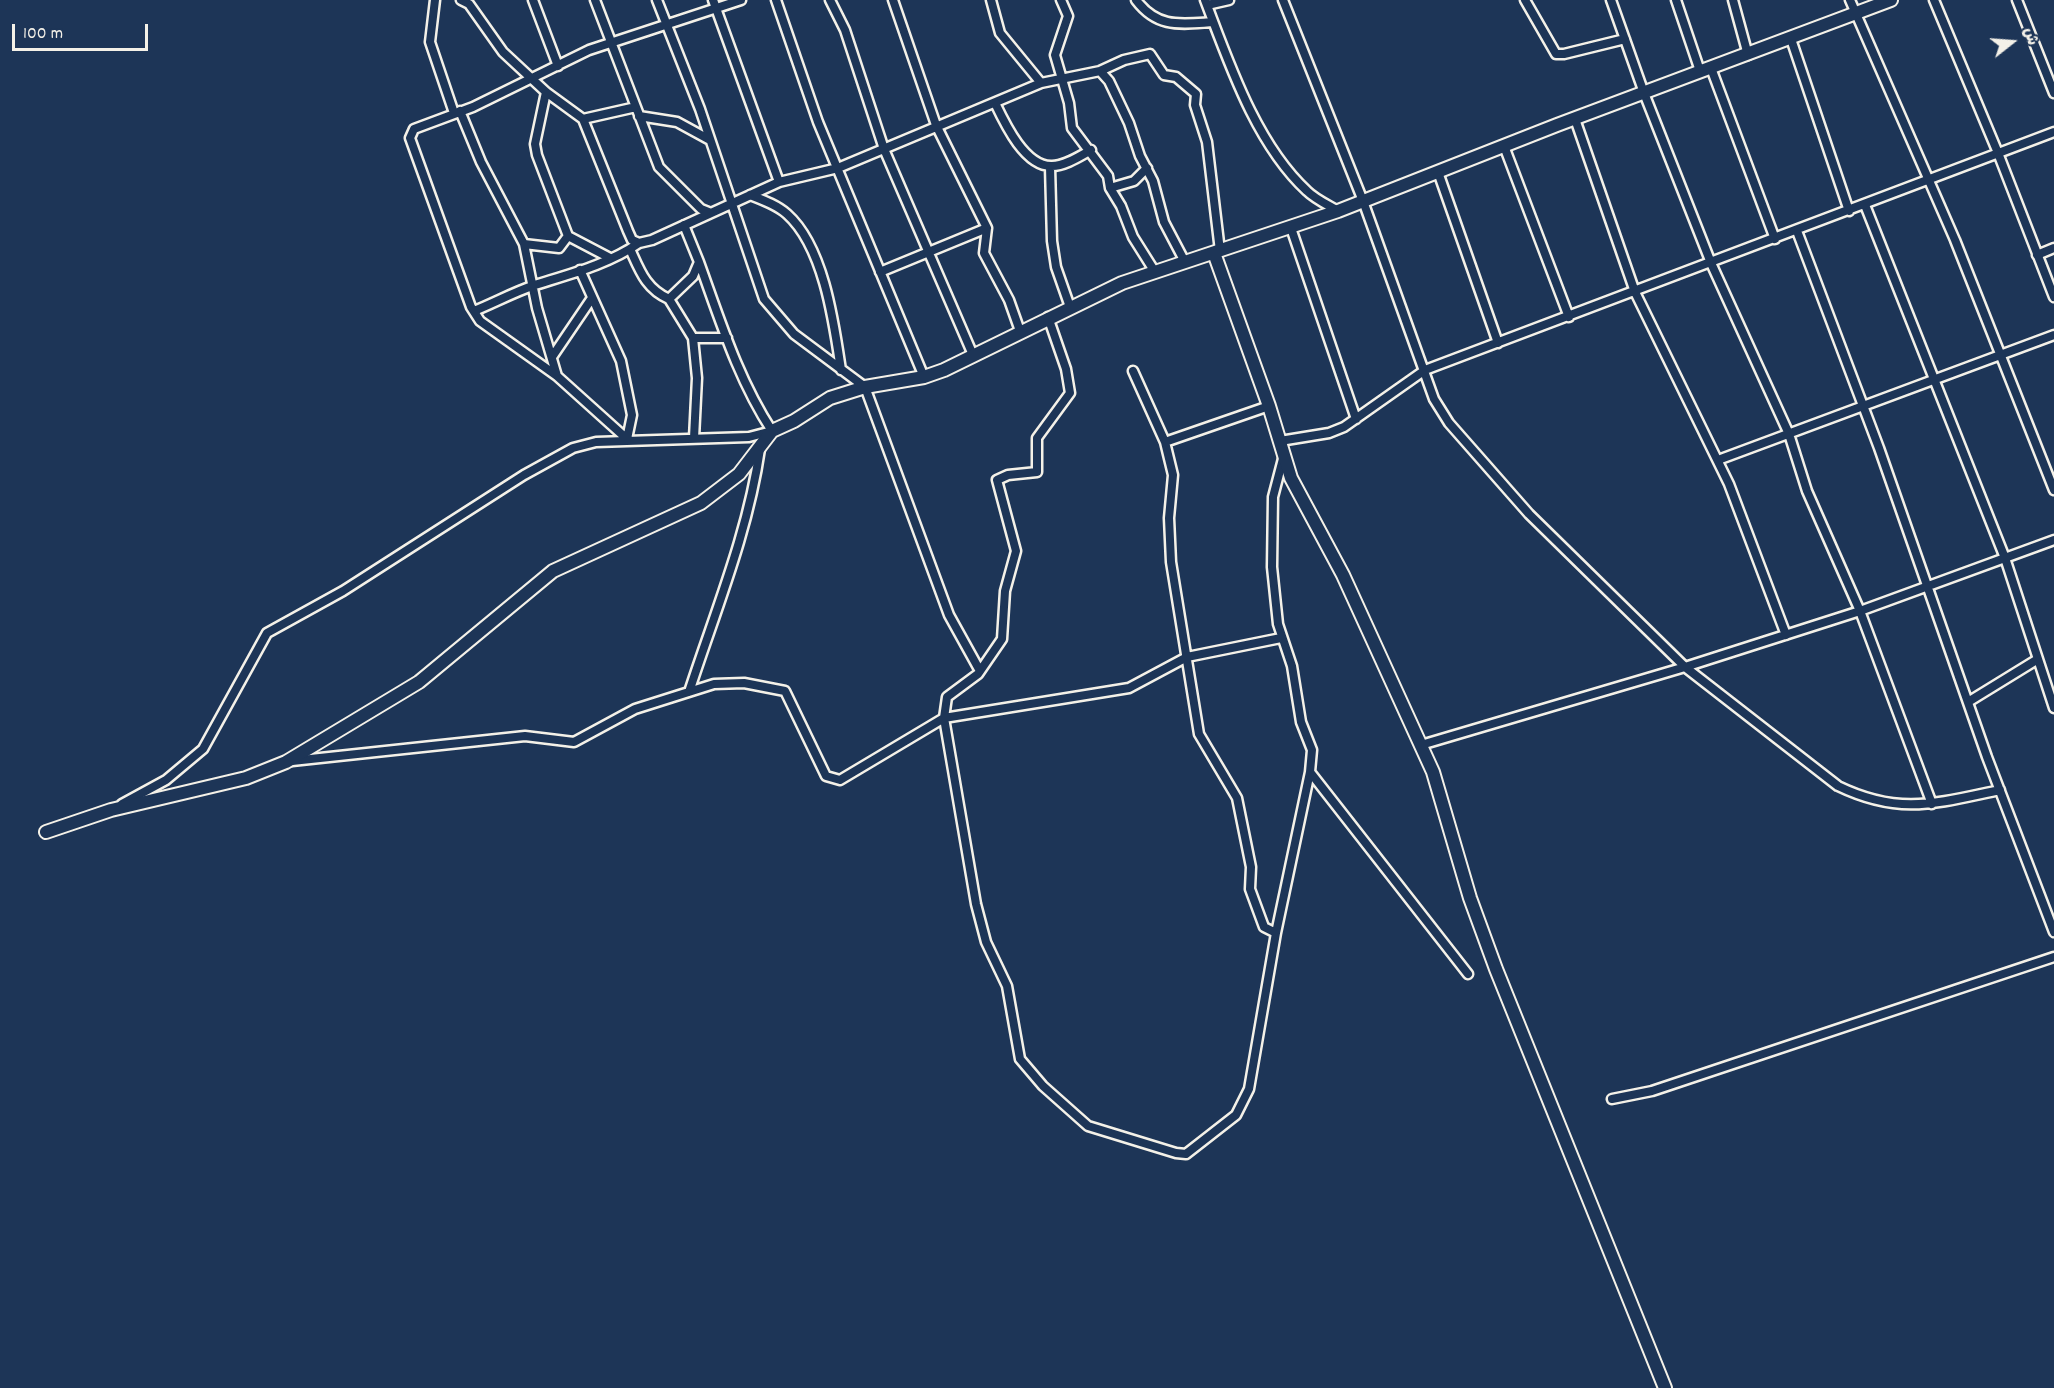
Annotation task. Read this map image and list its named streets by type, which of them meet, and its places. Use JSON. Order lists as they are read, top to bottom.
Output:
{
  "scale_bar": "100 m",
  "north": "right"
}
